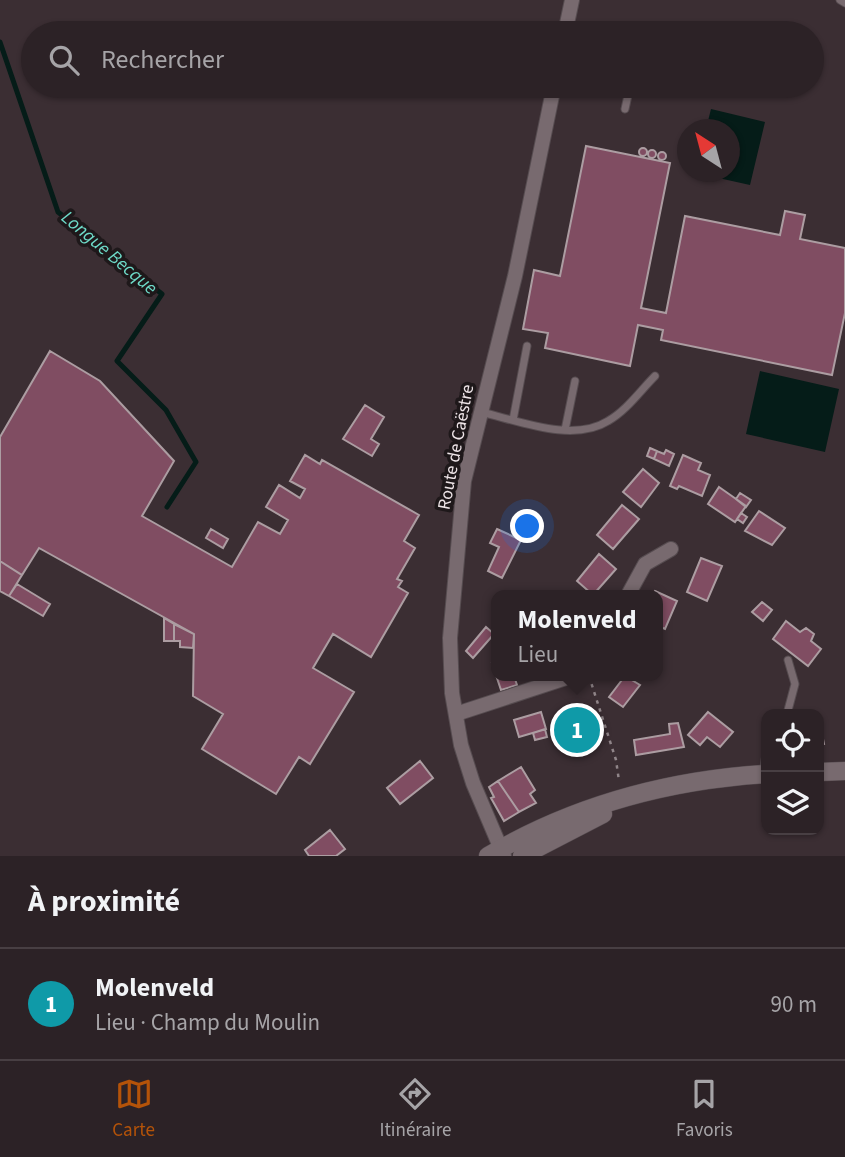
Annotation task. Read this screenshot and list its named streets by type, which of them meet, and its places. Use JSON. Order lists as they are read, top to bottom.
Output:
{
  "streets": {
    "street": ["Route de Caëstre"]
  },
  "water": ["Longue Becque"],
  "north": "top left",
  "page": {
    "search": "Rechercher",
    "popup": ["Molenveld", "Lieu"],
    "pins": "1",
    "heading": "À proximité",
    "list": [
      {
        "mark": "1",
        "name": "Molenveld",
        "note": "Lieu · Champ du Moulin",
        "value": "90 m"
      }
    ],
    "nav": ["Carte", "Itinéraire", "Favoris"]
  }
}
